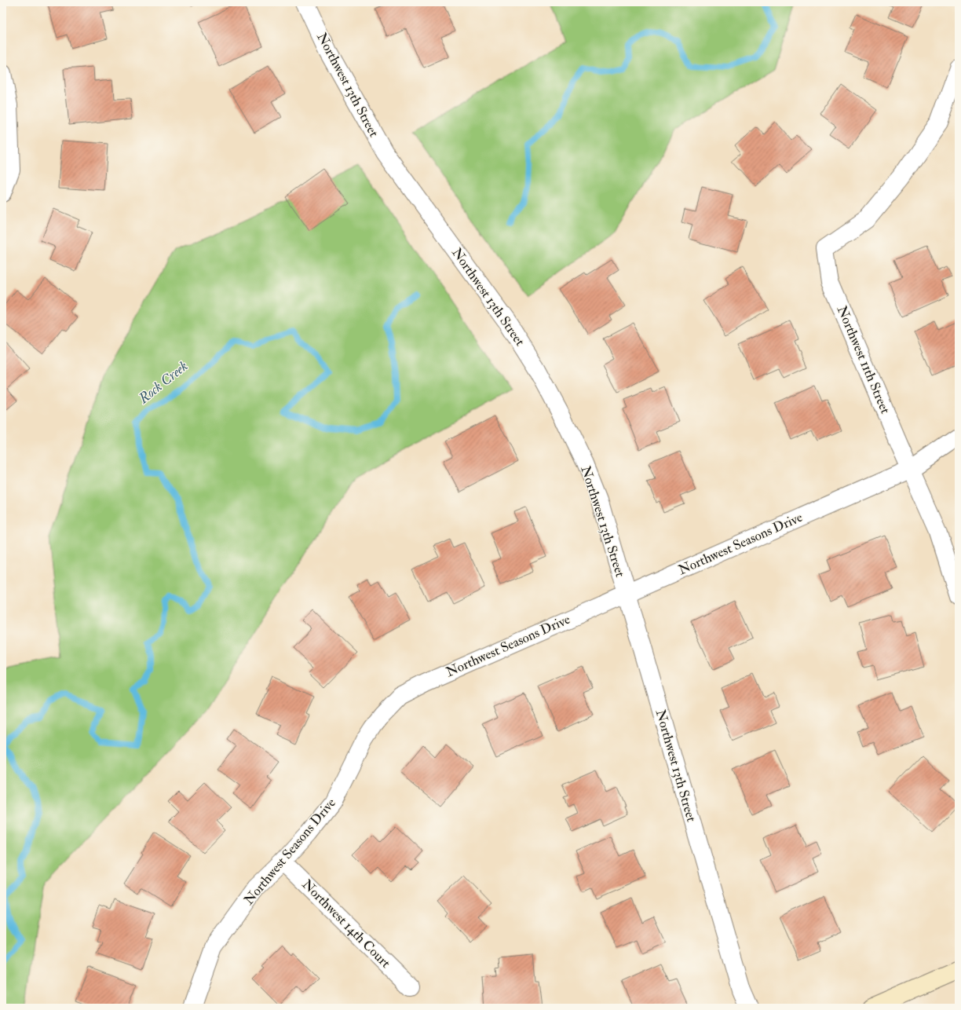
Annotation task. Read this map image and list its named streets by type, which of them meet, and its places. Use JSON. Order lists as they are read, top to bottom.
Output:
{
  "streets": {
    "street": [
      "Northwest 13th Street",
      "Northwest 11th Street",
      "Northwest Seasons Drive",
      "Northwest 14th Court"
    ]
  },
  "crossings": [
    ["Northwest 13th Street", "Northwest Seasons Drive"],
    ["Northwest 11th Street", "Northwest Seasons Drive"],
    ["Northwest Seasons Drive", "Northwest 14th Court"]
  ],
  "water": ["Rock Creek"]
}
